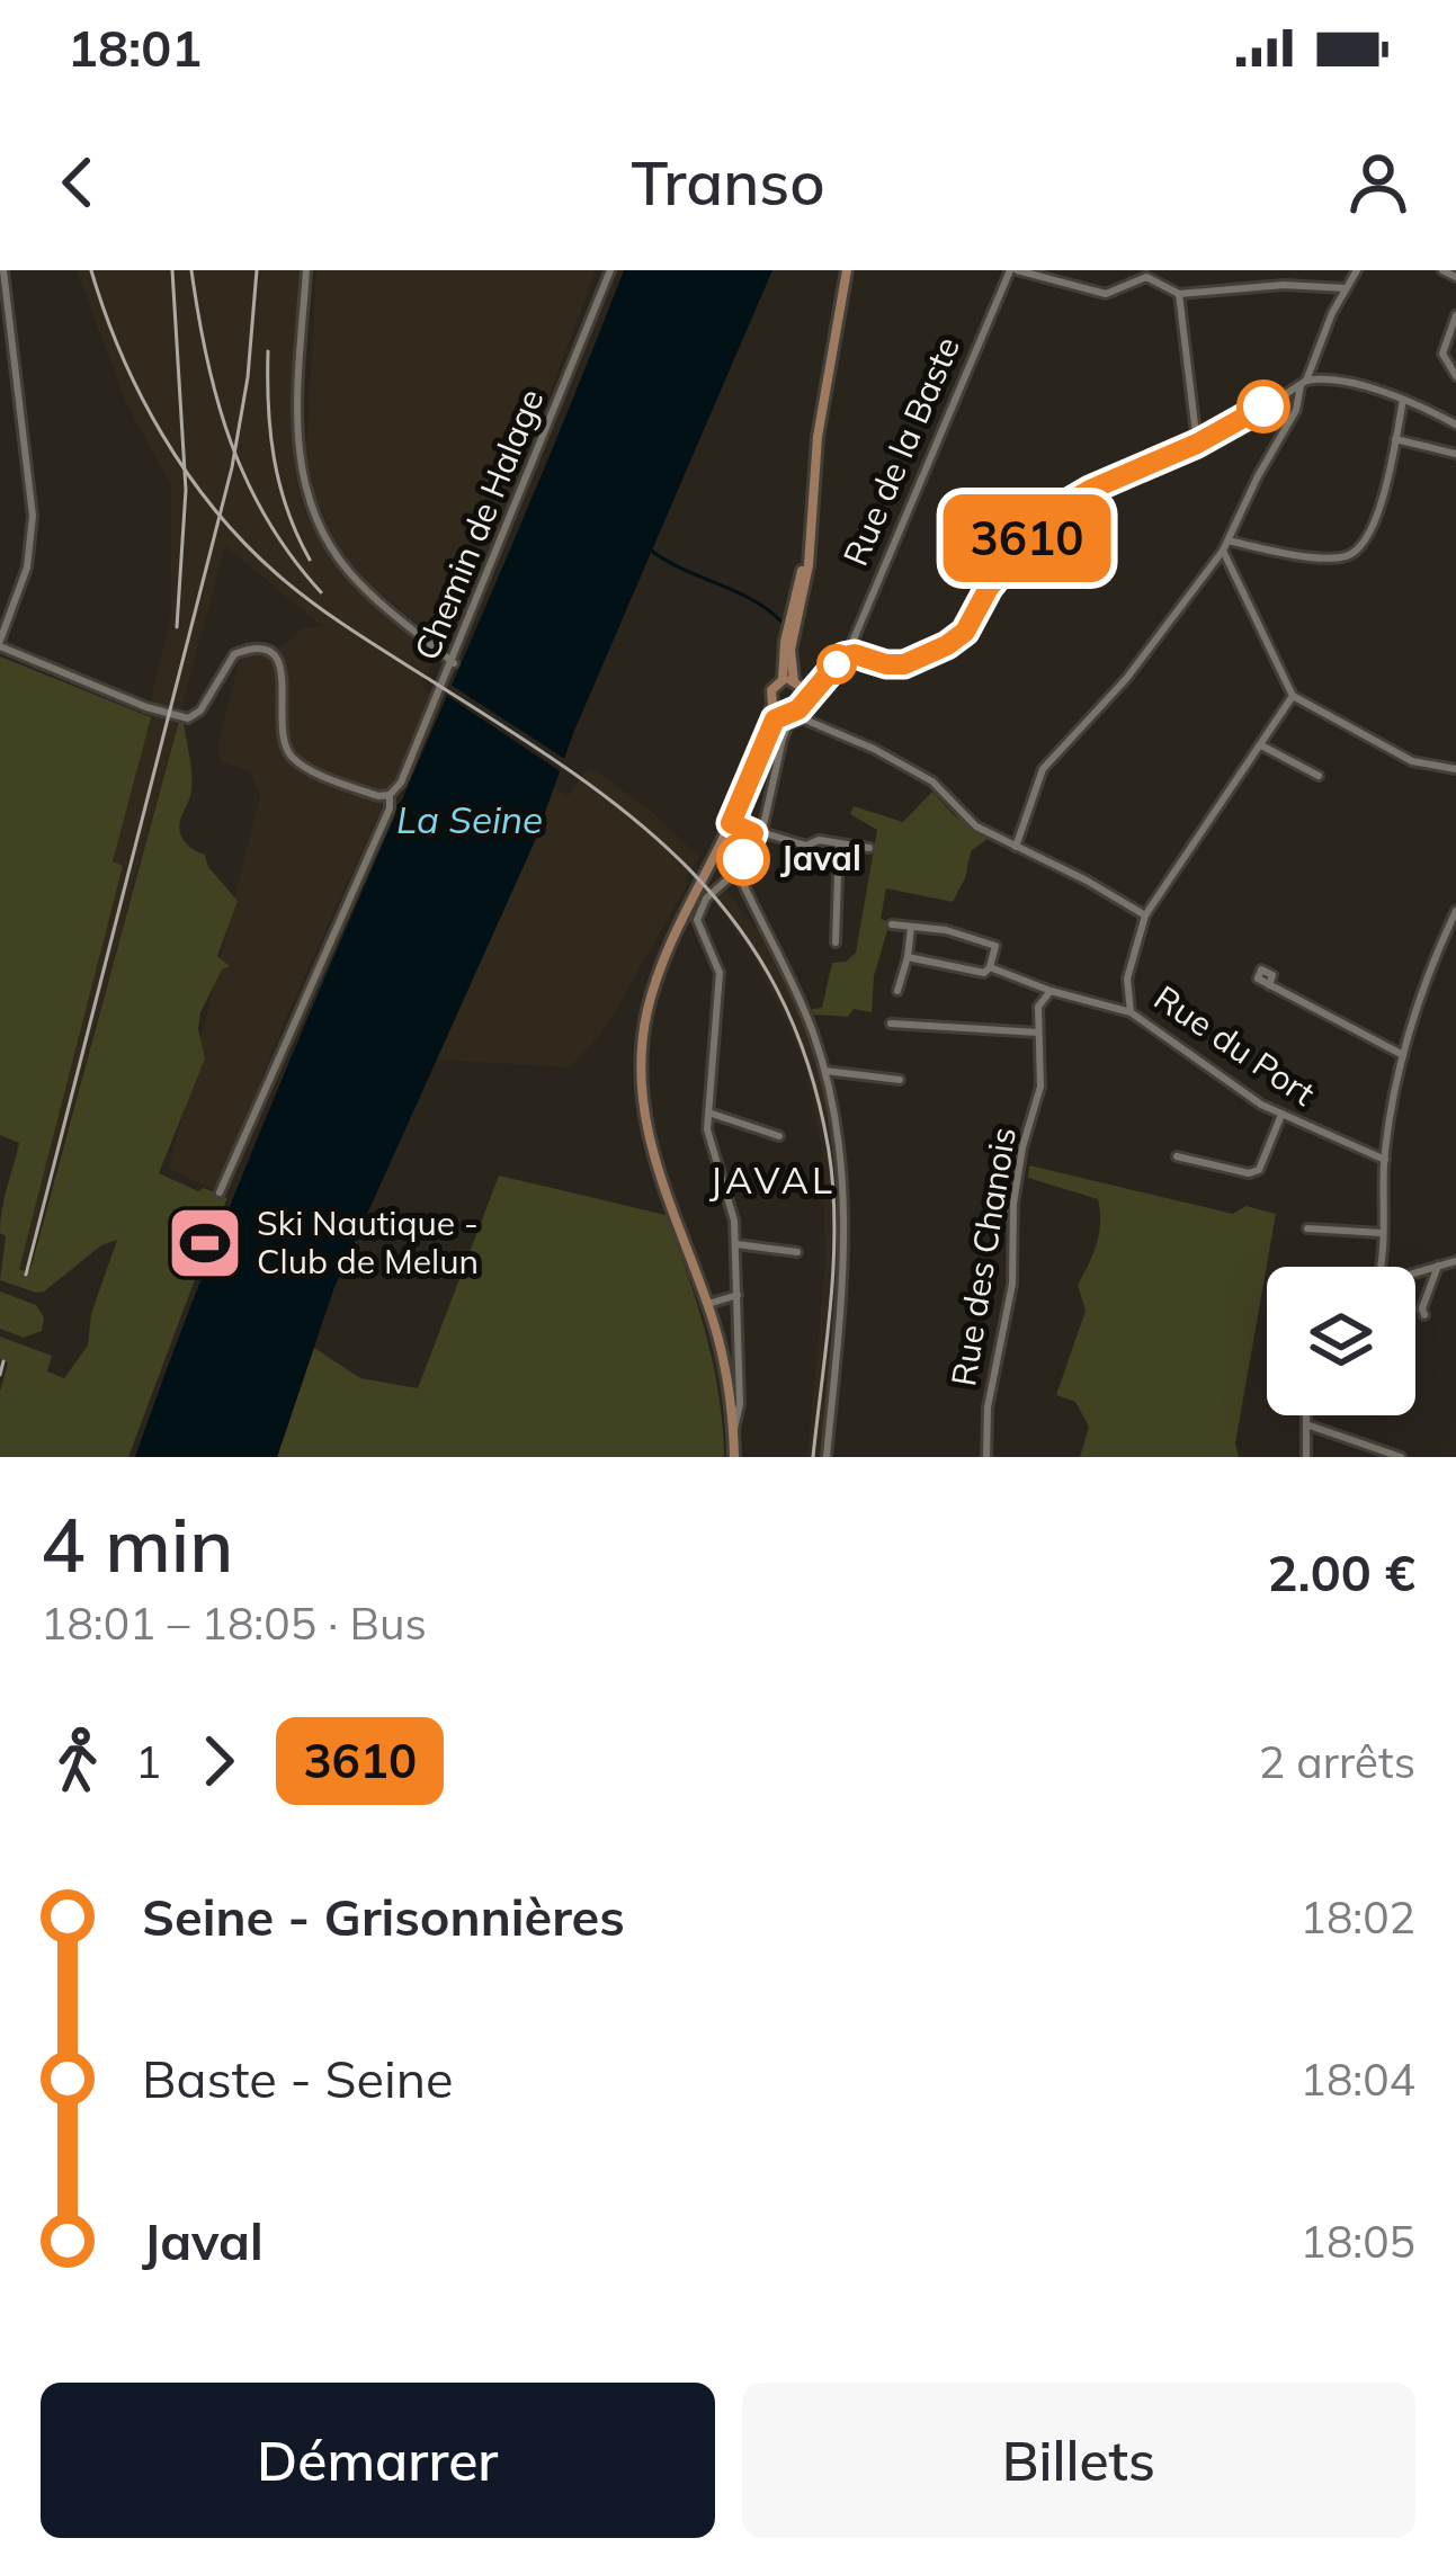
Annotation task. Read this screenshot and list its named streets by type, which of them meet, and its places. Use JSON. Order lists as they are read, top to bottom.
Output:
{
  "streets": {
    "street": [
      "Rue de la Baste",
      "Chemin de Halage",
      "Rue du Port",
      "Rue des Chanois"
    ]
  },
  "districts": ["JAVAL"],
  "water": ["La Seine"],
  "places": {
    "other": ["Javal"],
    "sports": ["Ski Nautique - Club de Melun"]
  },
  "lines": ["bus line 3610"],
  "page": {
    "status": "18:01",
    "header": "Transo",
    "on_map": "3610",
    "heading": ["4 min", "18:01 – 18:05 · Bus", "2.00 €"],
    "legs": ["1", "3610", "2 arrêts"],
    "list": [
      {
        "name": "Seine - Grisonnières",
        "value": "18:02"
      },
      {
        "name": "Baste - Seine",
        "value": "18:04"
      },
      {
        "name": "Javal",
        "value": "18:05"
      }
    ],
    "buttons": ["Démarrer", "Billets"]
  }
}
